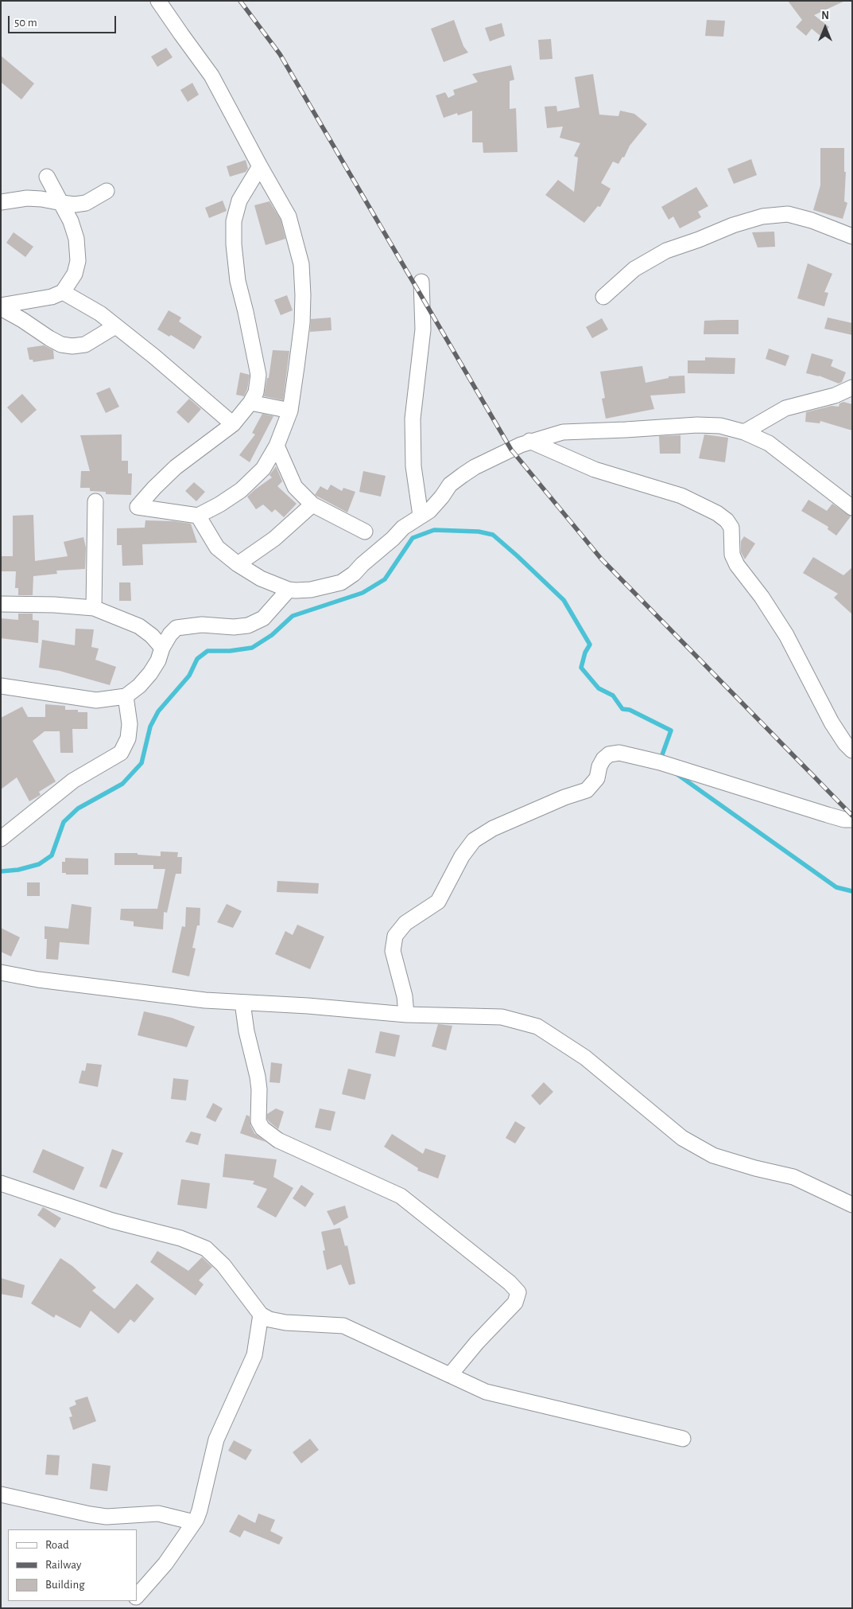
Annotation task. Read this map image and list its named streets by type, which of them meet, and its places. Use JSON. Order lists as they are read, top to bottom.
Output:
{
  "legend": ["Road", "Railway", "Building"],
  "scale_bar": "50 m",
  "north": "top"
}
